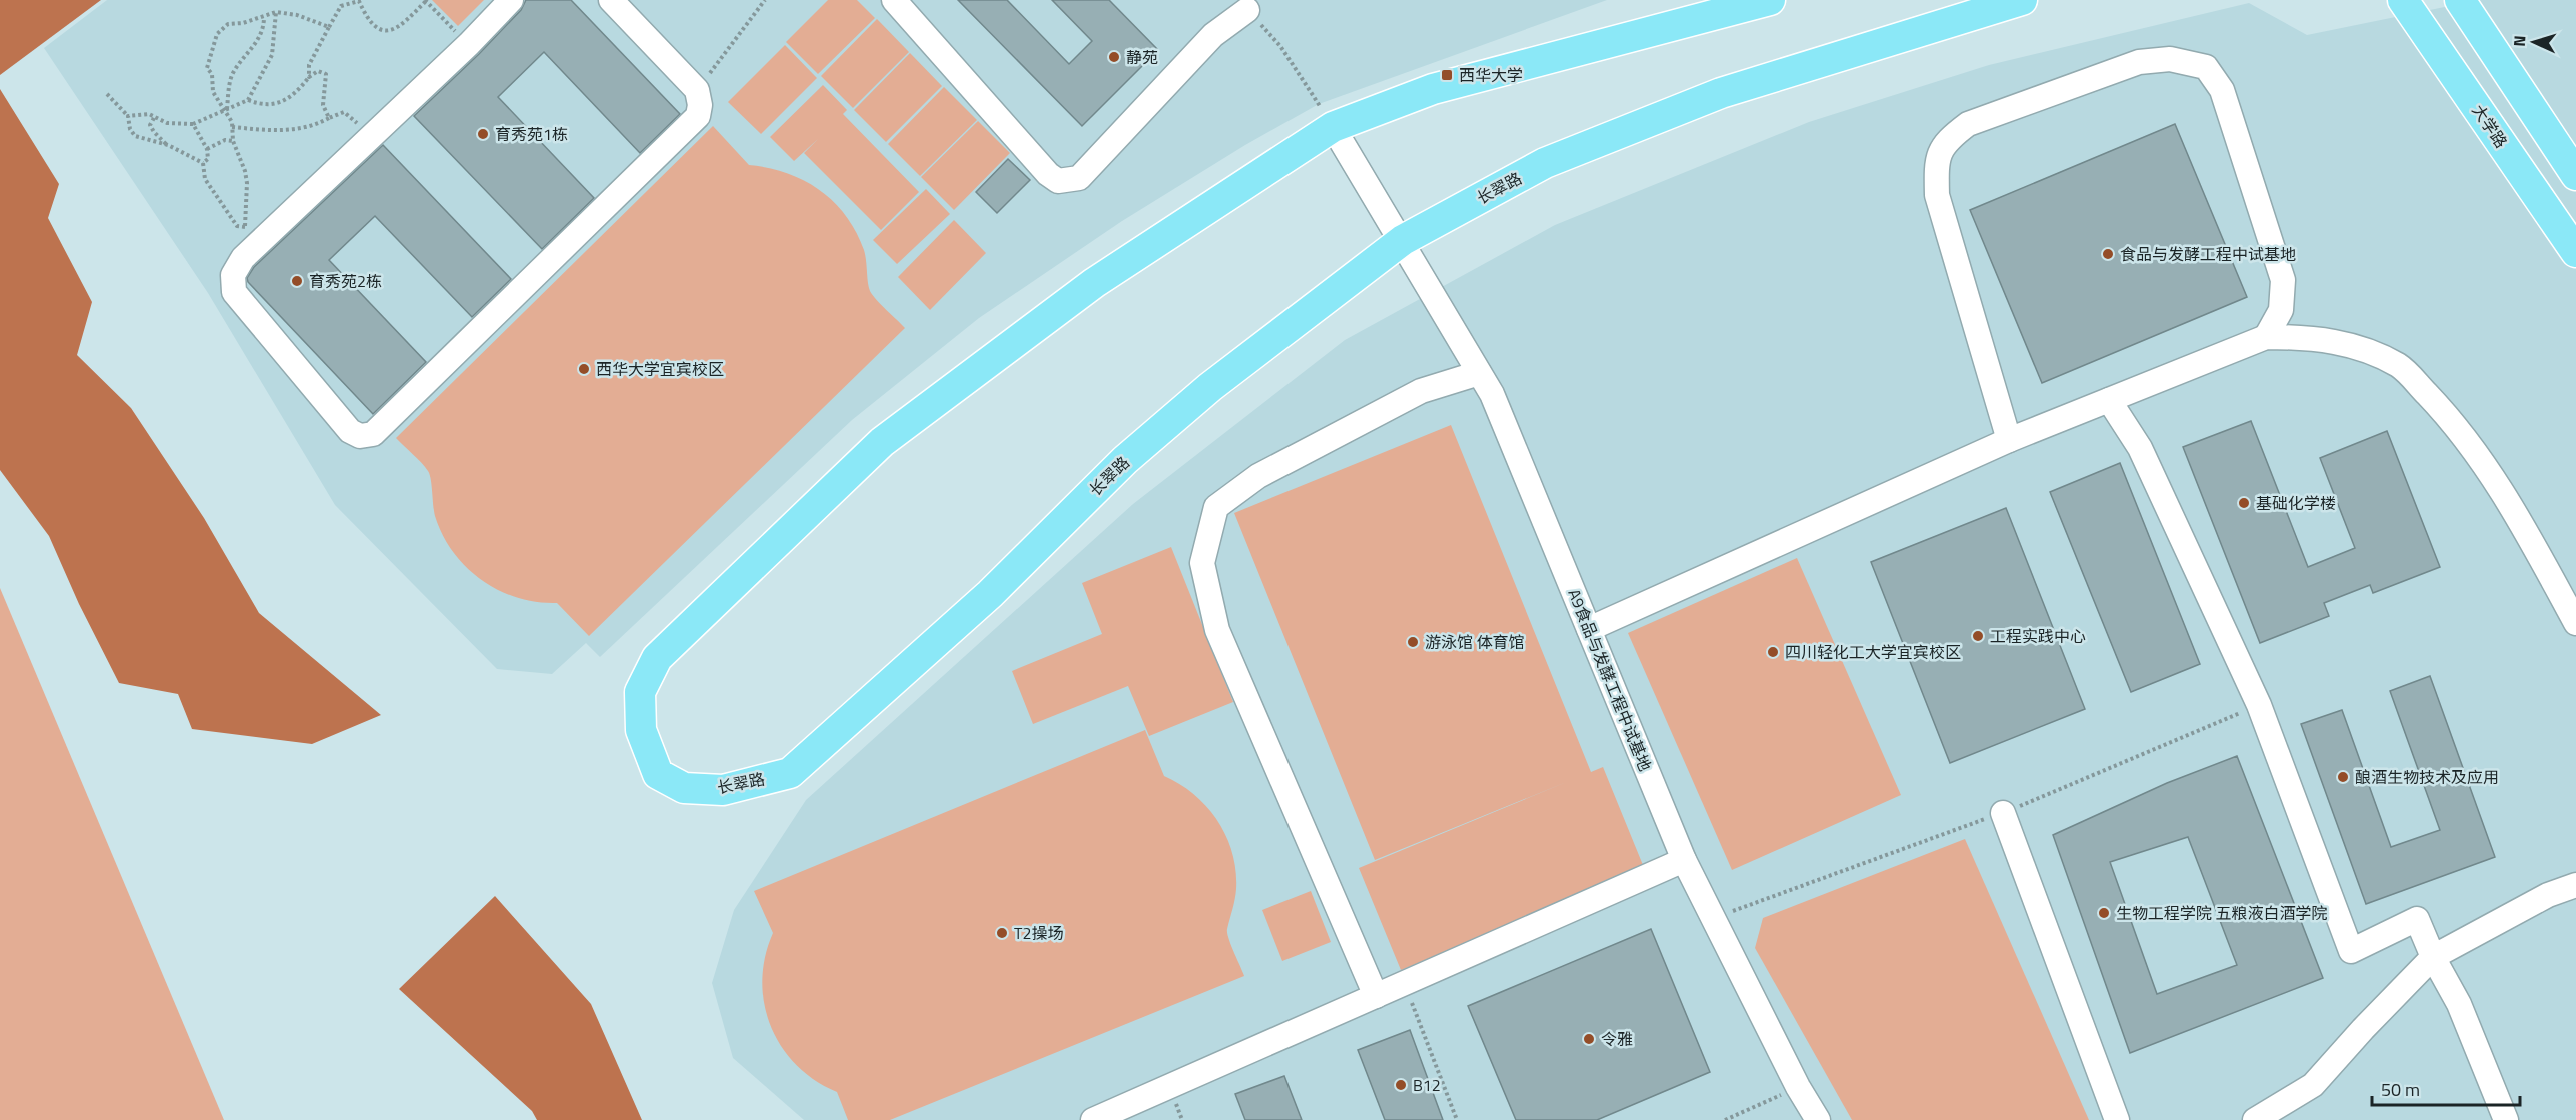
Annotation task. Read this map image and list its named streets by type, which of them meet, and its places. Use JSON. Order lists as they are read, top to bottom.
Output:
{
  "streets": {
    "main road": ["大学路", "长翠路"],
    "street": ["A9食品与发酵工程中试基地"]
  },
  "crossings": [
    ["长翠路", "A9食品与发酵工程中试基地"]
  ],
  "places": {
    "other": [
      "静苑",
      "育秀苑1栋",
      "食品与发酵工程中试基地",
      "育秀苑2栋",
      "西华大学宜宾校区",
      "基础化学楼",
      "工程实践中心",
      "游泳馆 体育馆",
      "四川轻化工大学宜宾校区",
      "酿酒生物技术及应用",
      "生物工程学院 五粮液白酒学院",
      "T2操场",
      "令雅",
      "B12"
    ],
    "transit": ["西华大学"]
  },
  "scale_bar": "50 m",
  "north": "left"
}
